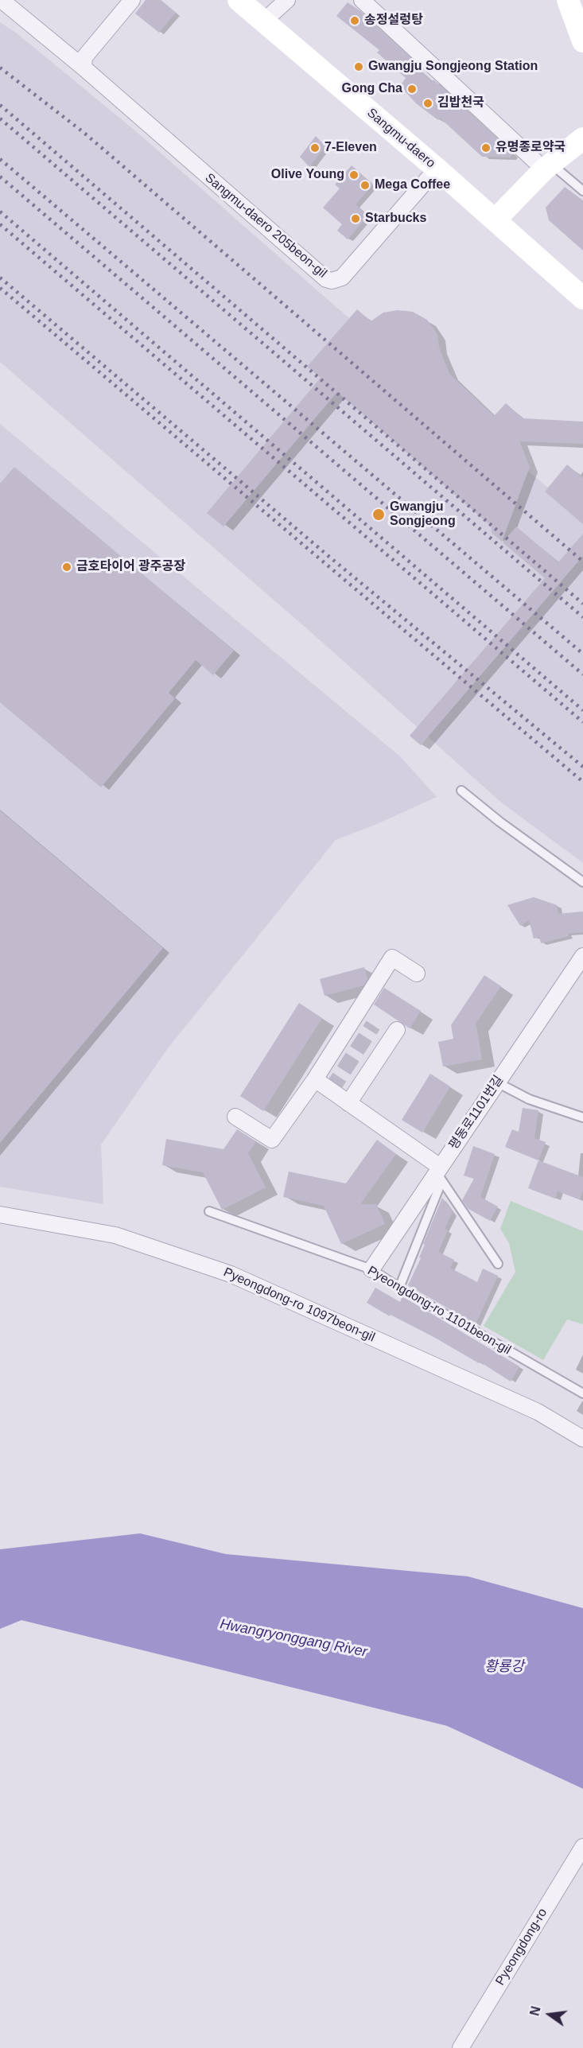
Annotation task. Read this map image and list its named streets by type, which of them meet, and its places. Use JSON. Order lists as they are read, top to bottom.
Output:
{
  "streets": {
    "main road": ["Sangmu-daero"],
    "street": [
      "Sangmu-daero 205beon-gil",
      "평동로1101번길",
      "Pyeongdong-ro 1097beon-gil",
      "Pyeongdong-ro"
    ],
    "lane": ["Pyeongdong-ro 1101beon-gil"]
  },
  "crossings": [
    ["Sangmu-daero", "Sangmu-daero 205beon-gil"],
    ["평동로1101번길", "Pyeongdong-ro 1101beon-gil"]
  ],
  "water": ["Hwangryonggang River", "황룡강"],
  "places": [
    "송정설렁탕",
    "Gwangju Songjeong Station",
    "Gong Cha",
    "김밥천국",
    "7-Eleven",
    "유명종로약국",
    "Olive Young",
    "Mega Coffee",
    "Starbucks",
    "Gwangju Songjeong",
    "금호타이어 광주공장"
  ],
  "north": "left"
}
